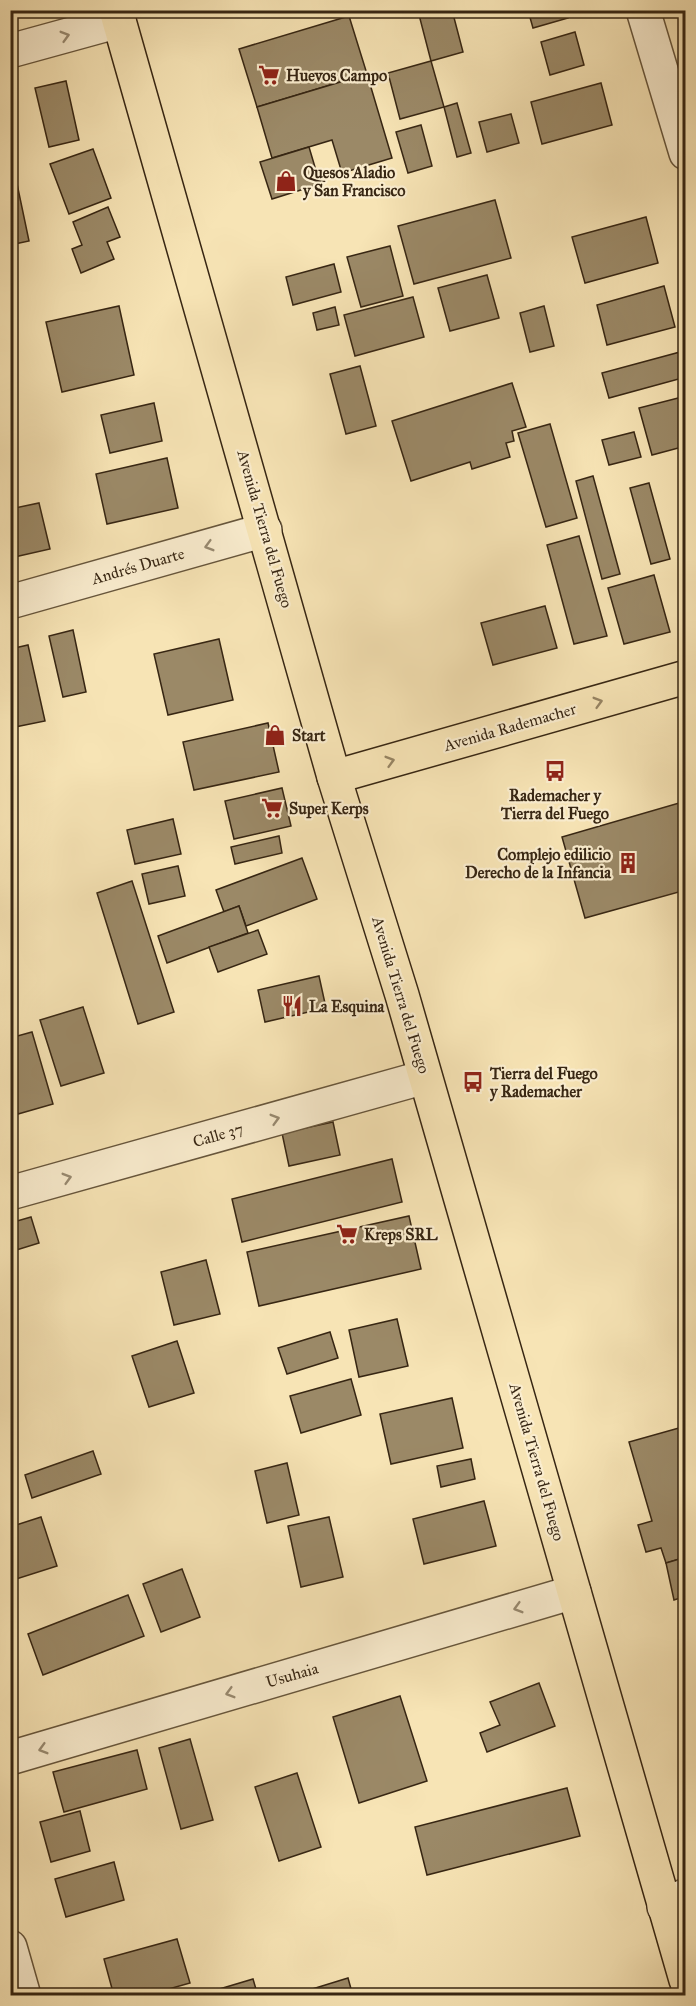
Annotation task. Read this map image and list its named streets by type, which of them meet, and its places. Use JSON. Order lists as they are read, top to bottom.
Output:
{
  "streets": {
    "main road": ["Avenida Tierra del Fuego", "Avenida Rademacher"],
    "street": ["Andrés Duarte", "Calle 37", "Usuhaia"]
  },
  "crossings": [
    ["Avenida Tierra del Fuego", "Andrés Duarte"],
    ["Avenida Tierra del Fuego", "Avenida Rademacher"],
    ["Avenida Tierra del Fuego", "Calle 37"],
    ["Avenida Tierra del Fuego", "Usuhaia"]
  ],
  "one_way": [
    "Andrés Duarte",
    "Avenida Rademacher",
    "Calle 37",
    "Usuhaia"
  ],
  "places": {
    "supermarket": ["Huevos Campo", "Super Kerps", "Kreps SRL"],
    "shop": ["Quesos Aladio y San Francisco", "Start"],
    "bus stop": ["Rademacher y Tierra del Fuego", "Tierra del Fuego y Rademacher"],
    "building": ["Complejo edilicio Derecho de la Infancia"],
    "restaurant": ["La Esquina"]
  }
}
